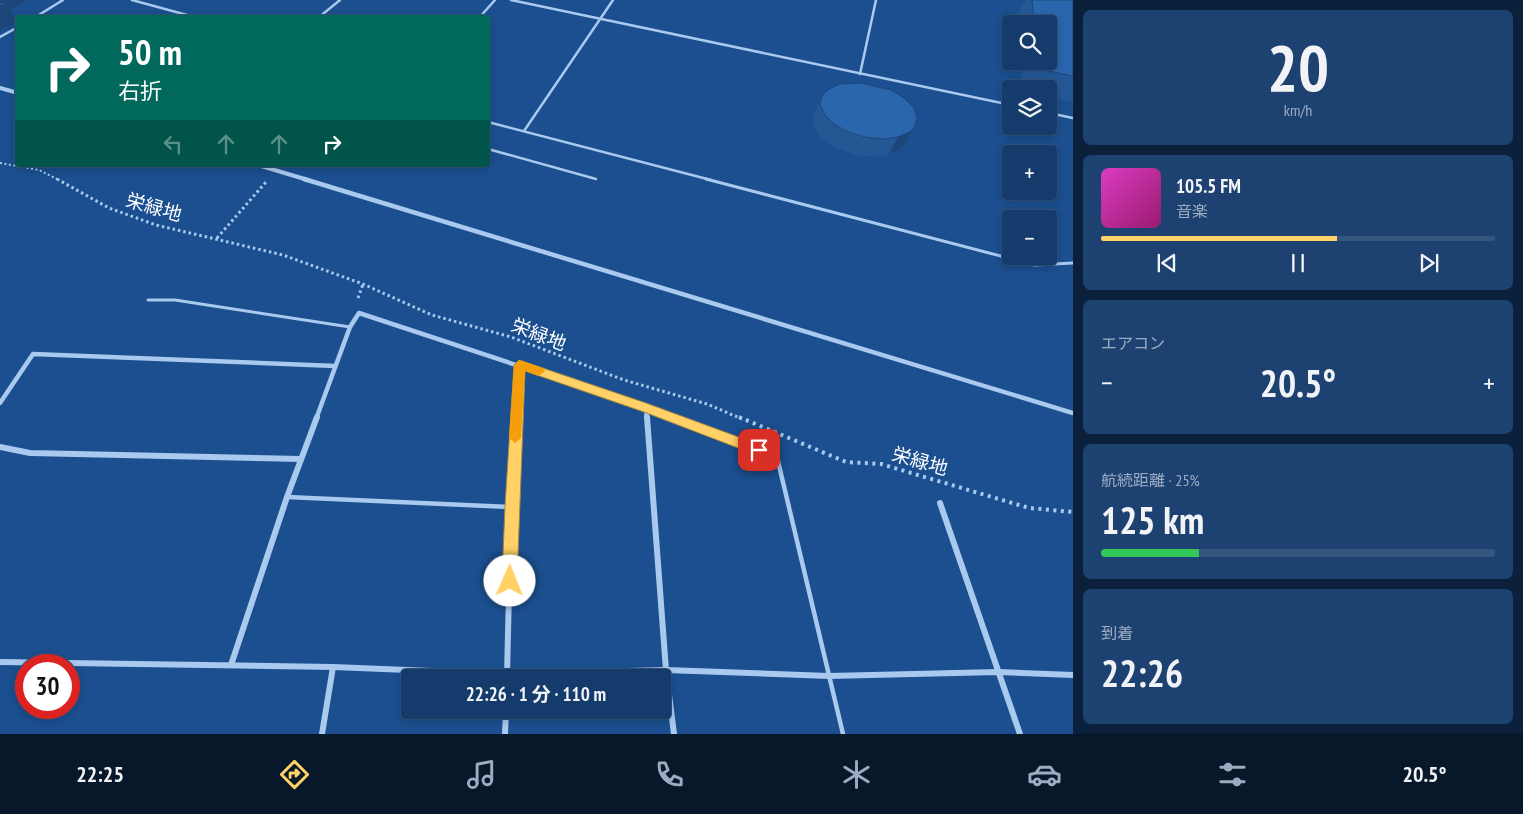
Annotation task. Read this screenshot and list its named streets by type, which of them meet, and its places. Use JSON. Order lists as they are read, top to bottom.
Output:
{
  "streets": {
    "path": ["栄緑地"]
  },
  "page": {
    "tile": [
      ["20", "km/h"],
      "エアコン",
      ["航続距離 · 25%", "125 km"],
      ["到着", "22:26"]
    ],
    "map_buttons": ["+", "−"],
    "turn": ["50 m", "右折"],
    "song": ["105.5 FM", "音楽"],
    "heat": ["−", "20.5°", "+"],
    "limit": "30",
    "trip": "22:26 · 1 分 · 110 m",
    "tabs": ["22:25", "20.5°"]
  }
}
